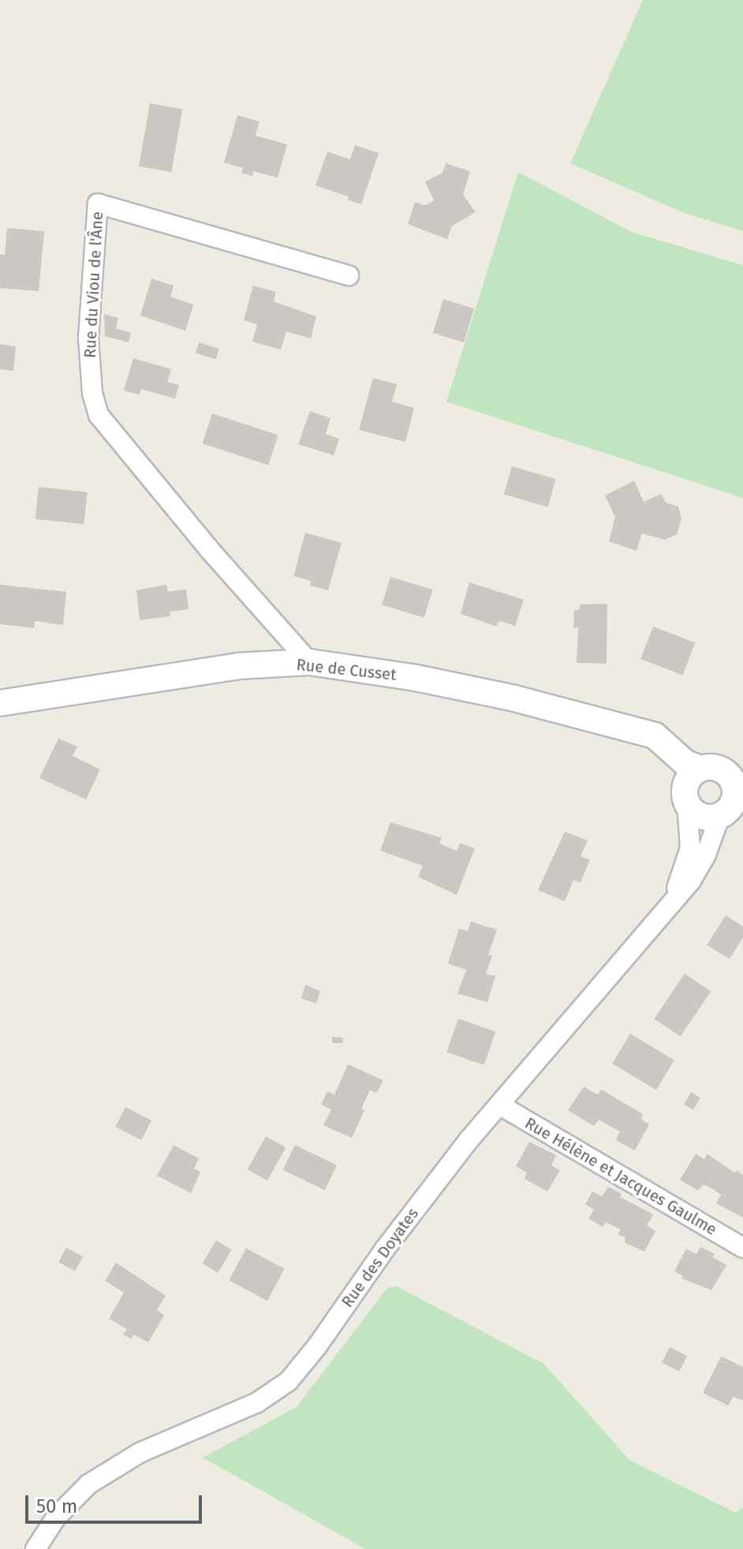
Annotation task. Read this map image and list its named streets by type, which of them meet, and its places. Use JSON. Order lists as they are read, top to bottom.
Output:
{
  "streets": {
    "street": [
      "Rue du Viou de l'Âne",
      "Rue de Cusset",
      "Rue Hélène et Jacques Gaulme",
      "Rue des Doyates"
    ]
  },
  "crossings": [
    ["Rue du Viou de l'Âne", "Rue de Cusset"],
    ["Rue de Cusset", "Rue des Doyates"],
    ["Rue Hélène et Jacques Gaulme", "Rue des Doyates"]
  ],
  "scale_bar": "50 m"
}
